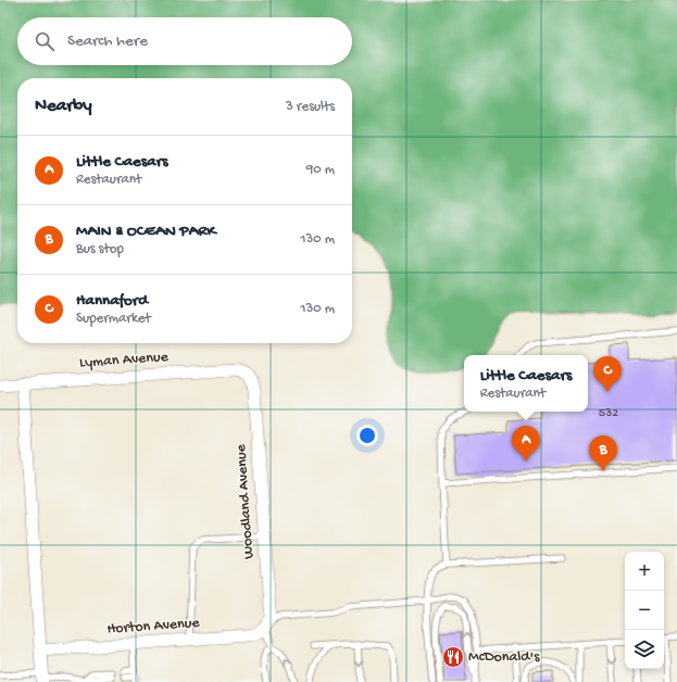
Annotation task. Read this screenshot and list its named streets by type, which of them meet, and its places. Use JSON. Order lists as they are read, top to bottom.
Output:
{
  "streets": {
    "street": ["Lyman Avenue", "Woodland Avenue", "Horton Avenue"]
  },
  "crossings": [
    ["Lyman Avenue", "Woodland Avenue"],
    ["Woodland Avenue", "Horton Avenue"]
  ],
  "places": {
    "restaurant": ["McDonald's"]
  },
  "house_numbers": ["532"],
  "page": {
    "search": "Search here",
    "heading": ["Nearby", "3 results"],
    "list": [
      {
        "mark": "A",
        "name": "Little Caesars",
        "note": "Restaurant",
        "value": "90 m"
      },
      {
        "mark": "B",
        "name": "MAIN & OCEAN PARK",
        "note": "Bus stop",
        "value": "130 m"
      },
      {
        "mark": "C",
        "name": "Hannaford",
        "note": "Supermarket",
        "value": "130 m"
      }
    ],
    "popup": ["Little Caesars", "Restaurant"],
    "pins": ["C", "A", "B"],
    "map_buttons": ["+", "−"]
  }
}
